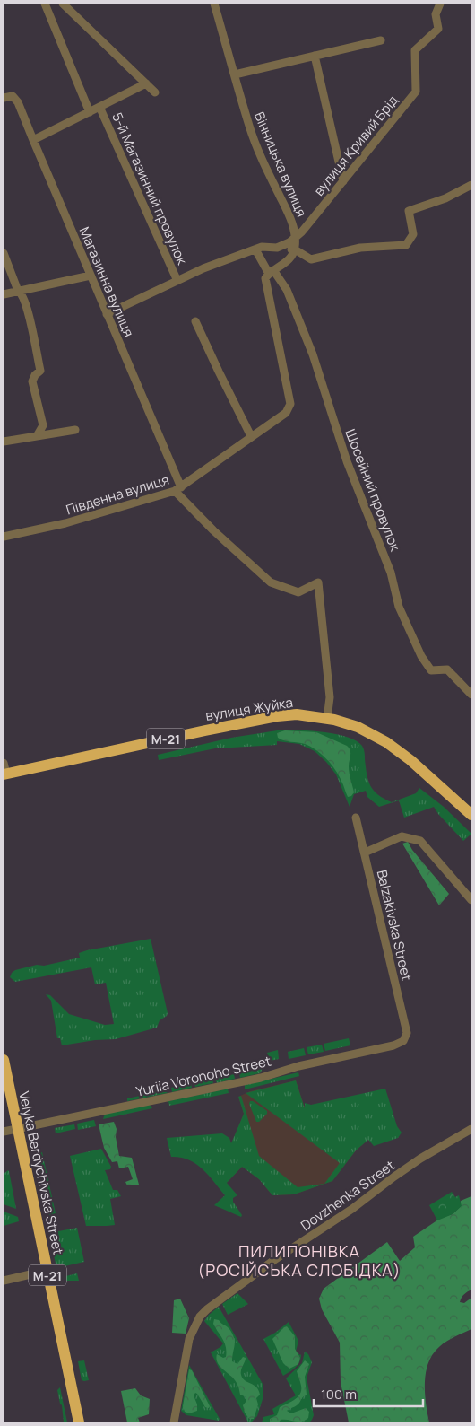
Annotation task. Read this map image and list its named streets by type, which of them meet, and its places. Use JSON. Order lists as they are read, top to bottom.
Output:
{
  "streets": {
    "highway": ["вулиця Жуйка", "М-21", "Velyka Berdychivska Street"],
    "street": [
      "вулиця Кривий Брід",
      "Вінницька вулиця",
      "5-й Магазинний провулок",
      "Магазинна вулиця",
      "Шосейний провулок",
      "Південна вулиця",
      "Balzakivska Street",
      "Yuriia Voronoho Street",
      "Dovzhenka Street"
    ]
  },
  "crossings": [
    ["вулиця Кривий Брід", "Вінницька вулиця"],
    ["вулиця Кривий Брід", "5-й Магазинний провулок"],
    ["вулиця Кривий Брід", "Магазинна вулиця"],
    ["Магазинна вулиця", "Південна вулиця"],
    ["Шосейний провулок", "Південна вулиця"],
    ["М-21", "Yuriia Voronoho Street"],
    ["М-21", "Velyka Berdychivska Street"],
    ["Balzakivska Street", "Yuriia Voronoho Street"],
    ["Yuriia Voronoho Street", "Velyka Berdychivska Street"]
  ],
  "districts": ["ПИЛИПОНІВКА (РОСІЙСЬКА СЛОБІДКА)"],
  "scale_bar": "100 m"
}
